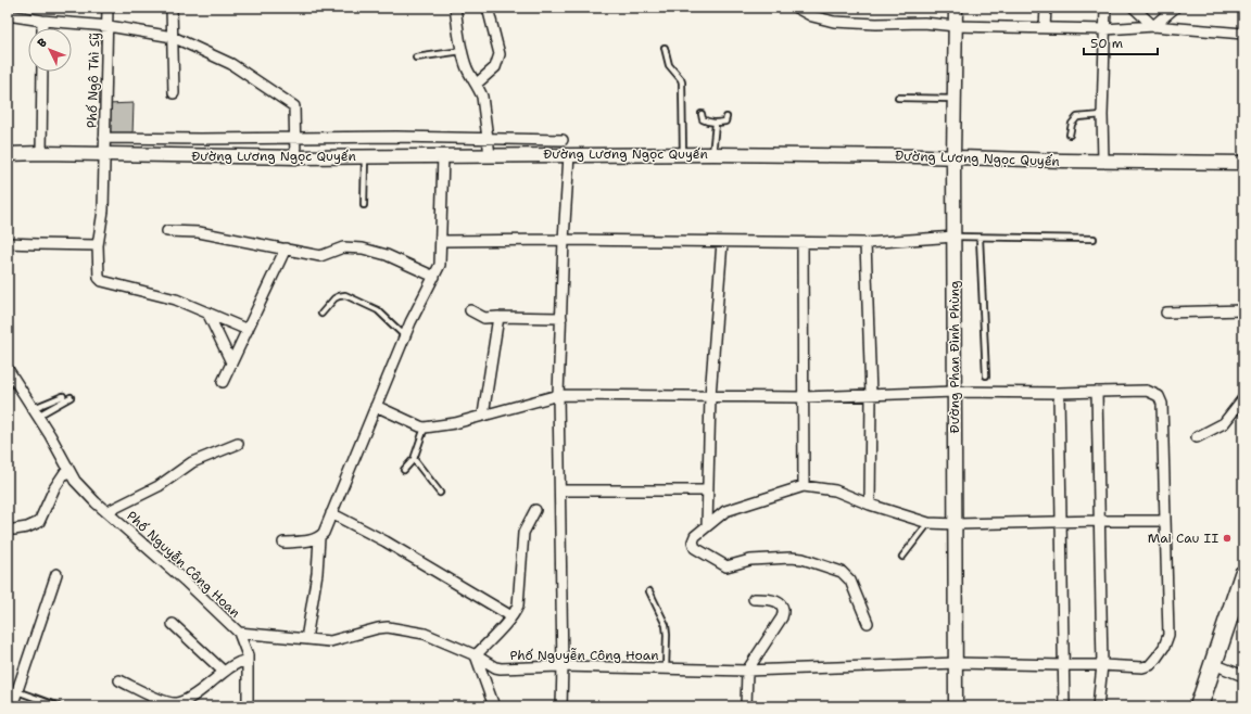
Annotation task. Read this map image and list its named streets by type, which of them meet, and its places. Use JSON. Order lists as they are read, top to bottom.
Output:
{
  "streets": {
    "main road": ["Đường Lương Ngọc Quyến", "Đường Phan Đình Phùng"],
    "street": ["Phố Ngô Thì Sỹ", "Phố Nguyễn Công Hoan"]
  },
  "crossings": [
    ["Phố Ngô Thì Sỹ", "Đường Lương Ngọc Quyến"],
    ["Đường Lương Ngọc Quyến", "Đường Phan Đình Phùng"],
    ["Đường Phan Đình Phùng", "Phố Nguyễn Công Hoan"]
  ],
  "places": ["Mai Cau II"],
  "scale_bar": "50 m",
  "north": "top left"
}
